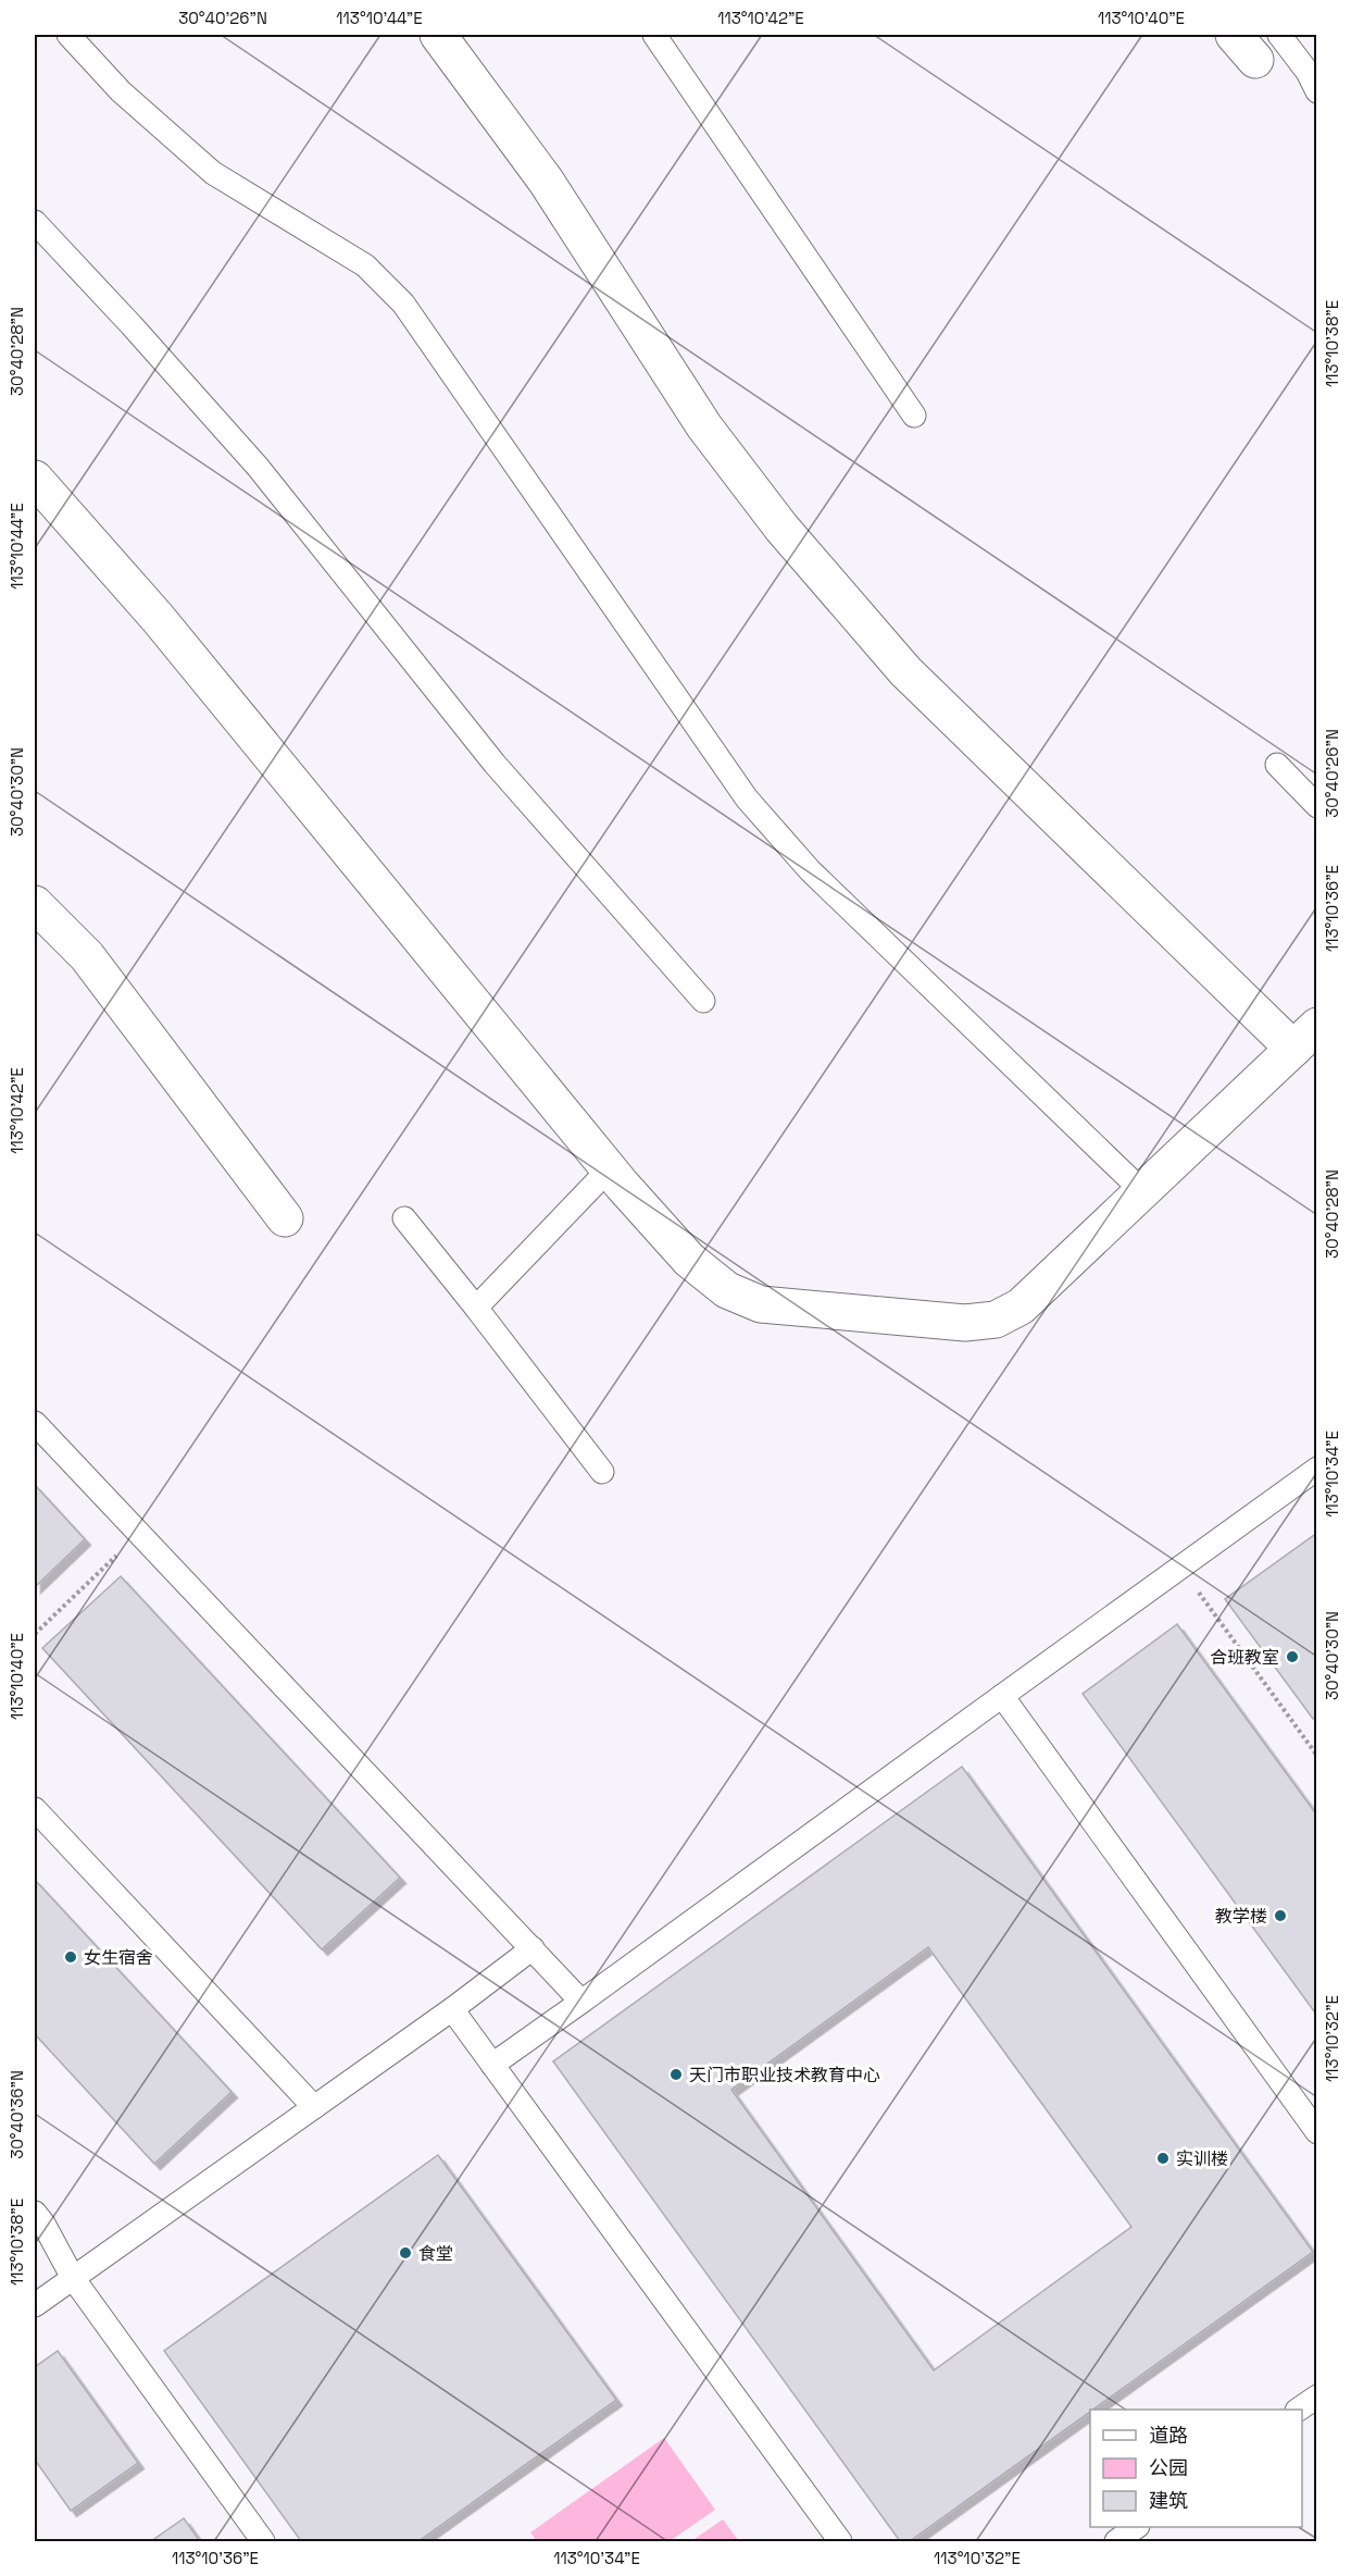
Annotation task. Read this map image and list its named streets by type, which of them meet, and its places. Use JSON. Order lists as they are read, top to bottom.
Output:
{
  "places": [
    "合班教室",
    "教学楼",
    "女生宿舍",
    "天门市职业技术教育中心",
    "实训楼",
    "食堂"
  ],
  "legend": ["道路", "公园", "建筑"],
  "coordinates": [
    "30°40'26\"N",
    "113°10'44\"E",
    "113°10'42\"E",
    "113°10'40\"E",
    "113°10'38\"E",
    "30°40'28\"N",
    "30°40'30\"N",
    "113°10'36\"E",
    "113°10'34\"E",
    "113°10'32\"E",
    "30°40'36\"N"
  ]
}
